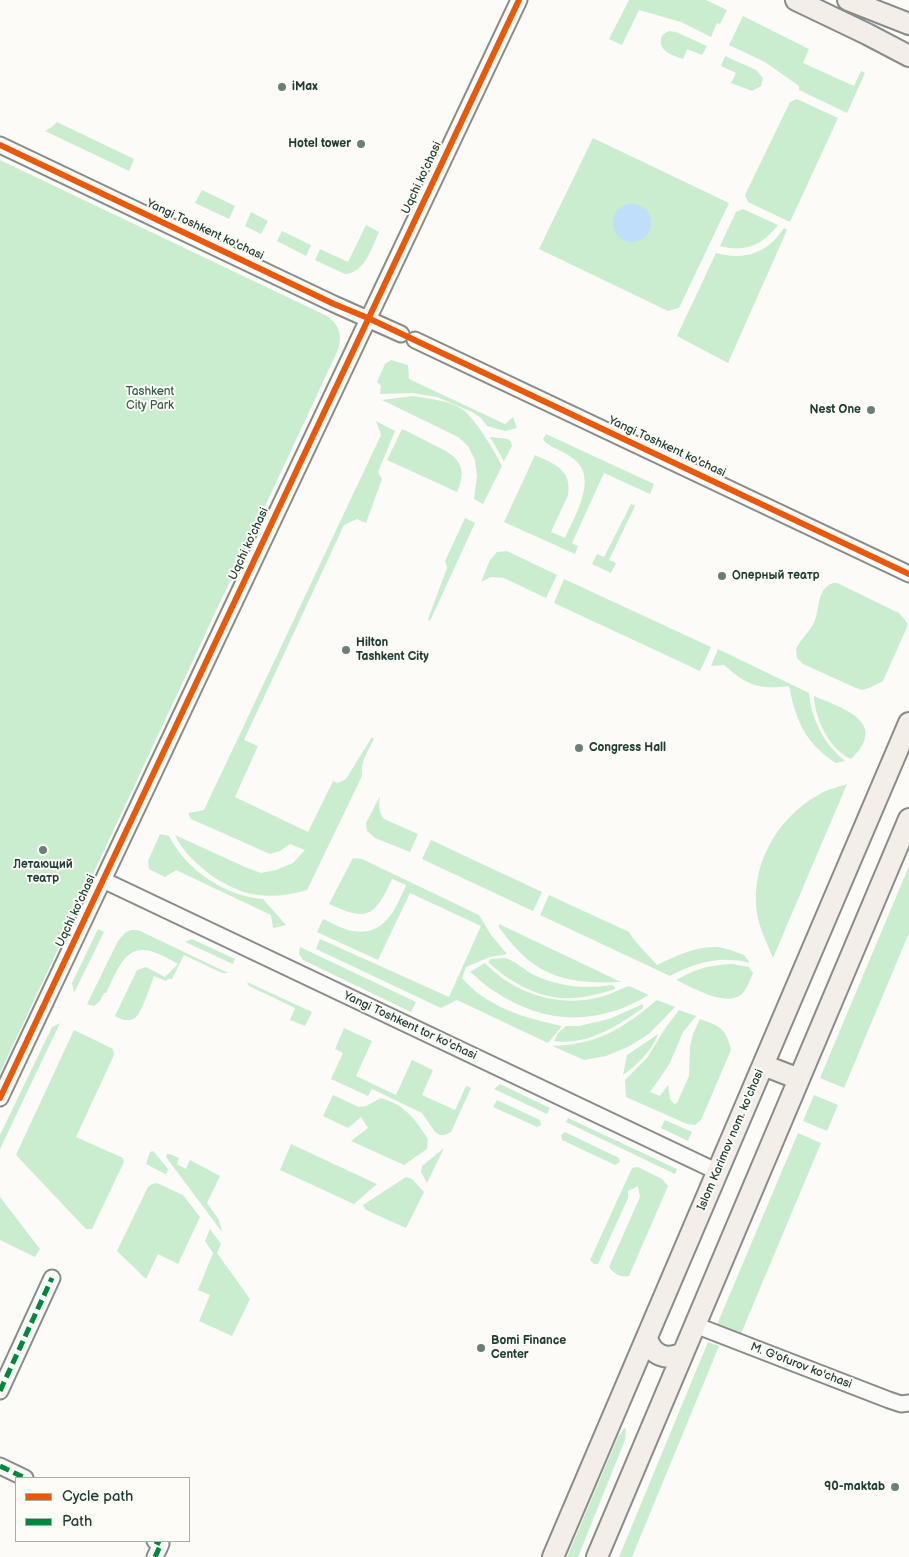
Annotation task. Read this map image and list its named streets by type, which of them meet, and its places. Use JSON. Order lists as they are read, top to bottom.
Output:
{
  "streets": {
    "main road": ["Islom Karimov nom. ko'chasi"],
    "street": [
      "Uqchi ko'chasi",
      "Yangi Toshkent ko'chasi",
      "Yangi Toshkent tor ko'chasi",
      "M. G'ofurov ko'chasi"
    ]
  },
  "crossings": [
    ["Uqchi ko'chasi", "Yangi Toshkent ko'chasi"],
    ["Uqchi ko'chasi", "Yangi Toshkent tor ko'chasi"],
    ["Yangi Toshkent tor ko'chasi", "Islom Karimov nom. ko'chasi"]
  ],
  "parks": ["Tashkent City Park"],
  "places": [
    "iMax",
    "Hotel tower",
    "Nest One",
    "Оперный театр",
    "Hilton Tashkent City",
    "Congress Hall",
    "Летающий театр",
    "Bomi Finance Center",
    "90-maktab"
  ],
  "legend": ["Cycle path", "Path"]
}
